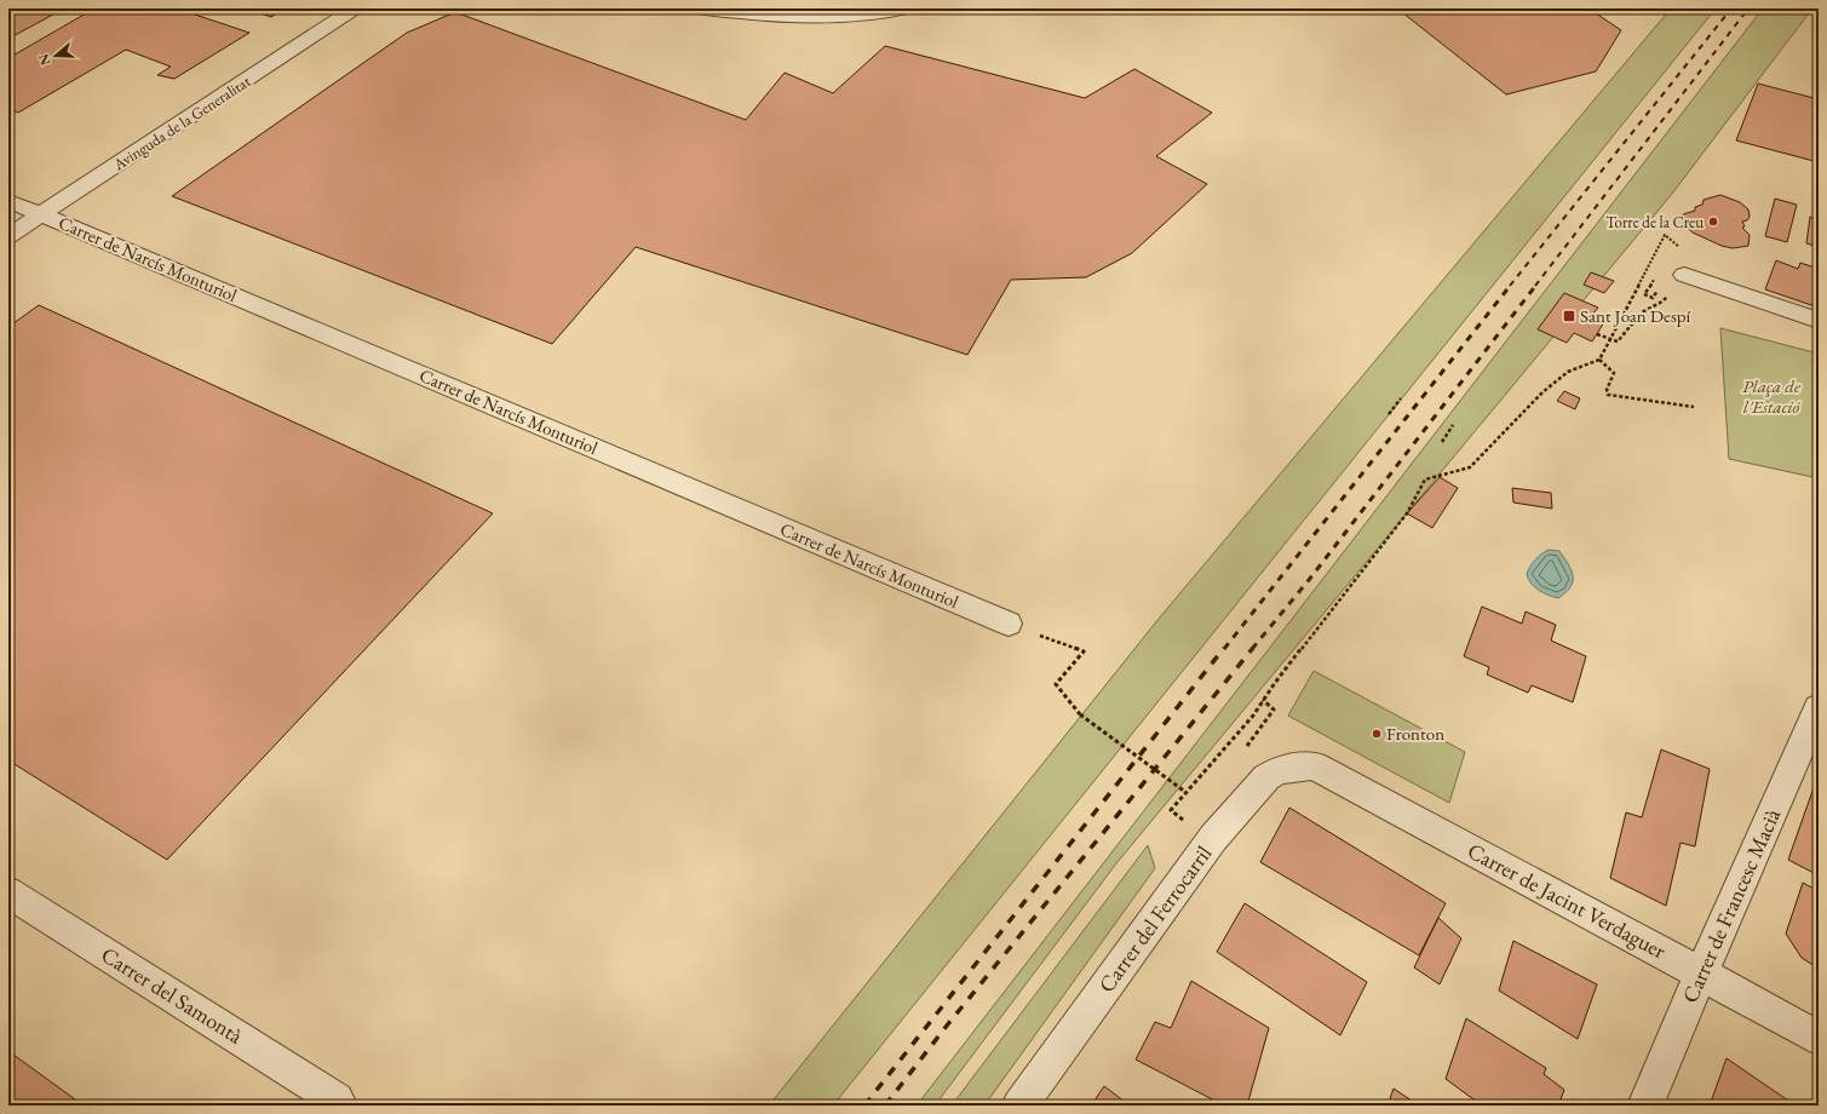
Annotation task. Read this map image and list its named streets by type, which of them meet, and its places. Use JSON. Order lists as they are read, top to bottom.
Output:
{
  "streets": {
    "street": [
      "Avinguda de la Generalitat",
      "Carrer de Narcís Monturiol",
      "Carrer de Jacint Verdaguer",
      "Carrer de Francesc Macià",
      "Carrer del Ferrocarril",
      "Carrer del Samontà"
    ]
  },
  "crossings": [
    ["Avinguda de la Generalitat", "Carrer de Narcís Monturiol"],
    ["Carrer de Jacint Verdaguer", "Carrer de Francesc Macià"],
    ["Carrer de Jacint Verdaguer", "Carrer del Ferrocarril"]
  ],
  "parks": ["Plaça de l'Estació"],
  "places": {
    "other": ["Torre de la Creu", "Fronton"],
    "transit": ["Sant Joan Despí"]
  },
  "north": "left"
}
